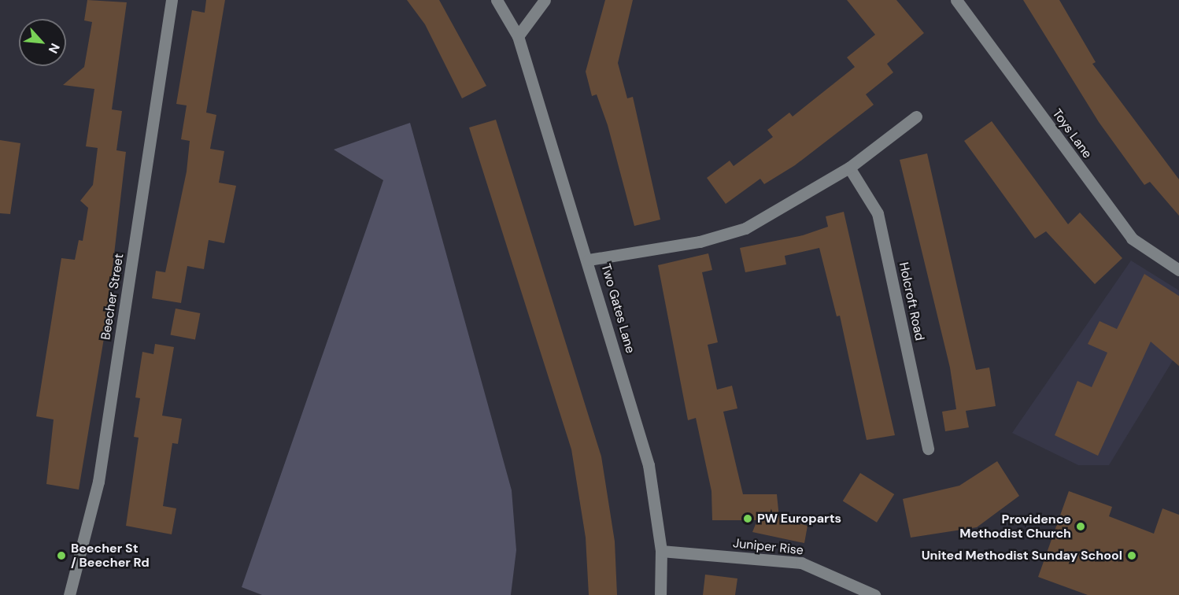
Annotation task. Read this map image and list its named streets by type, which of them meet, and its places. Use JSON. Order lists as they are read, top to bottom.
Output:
{
  "streets": {
    "street": [
      "Toys Lane",
      "Beecher Street",
      "Holcroft Road",
      "Two Gates Lane",
      "Juniper Rise"
    ]
  },
  "crossings": [
    ["Two Gates Lane", "Juniper Rise"]
  ],
  "places": [
    "PW Europarts",
    "Providence Methodist Church",
    "Beecher St / Beecher Rd",
    "United Methodist Sunday School"
  ],
  "north": "bottom right"
}
